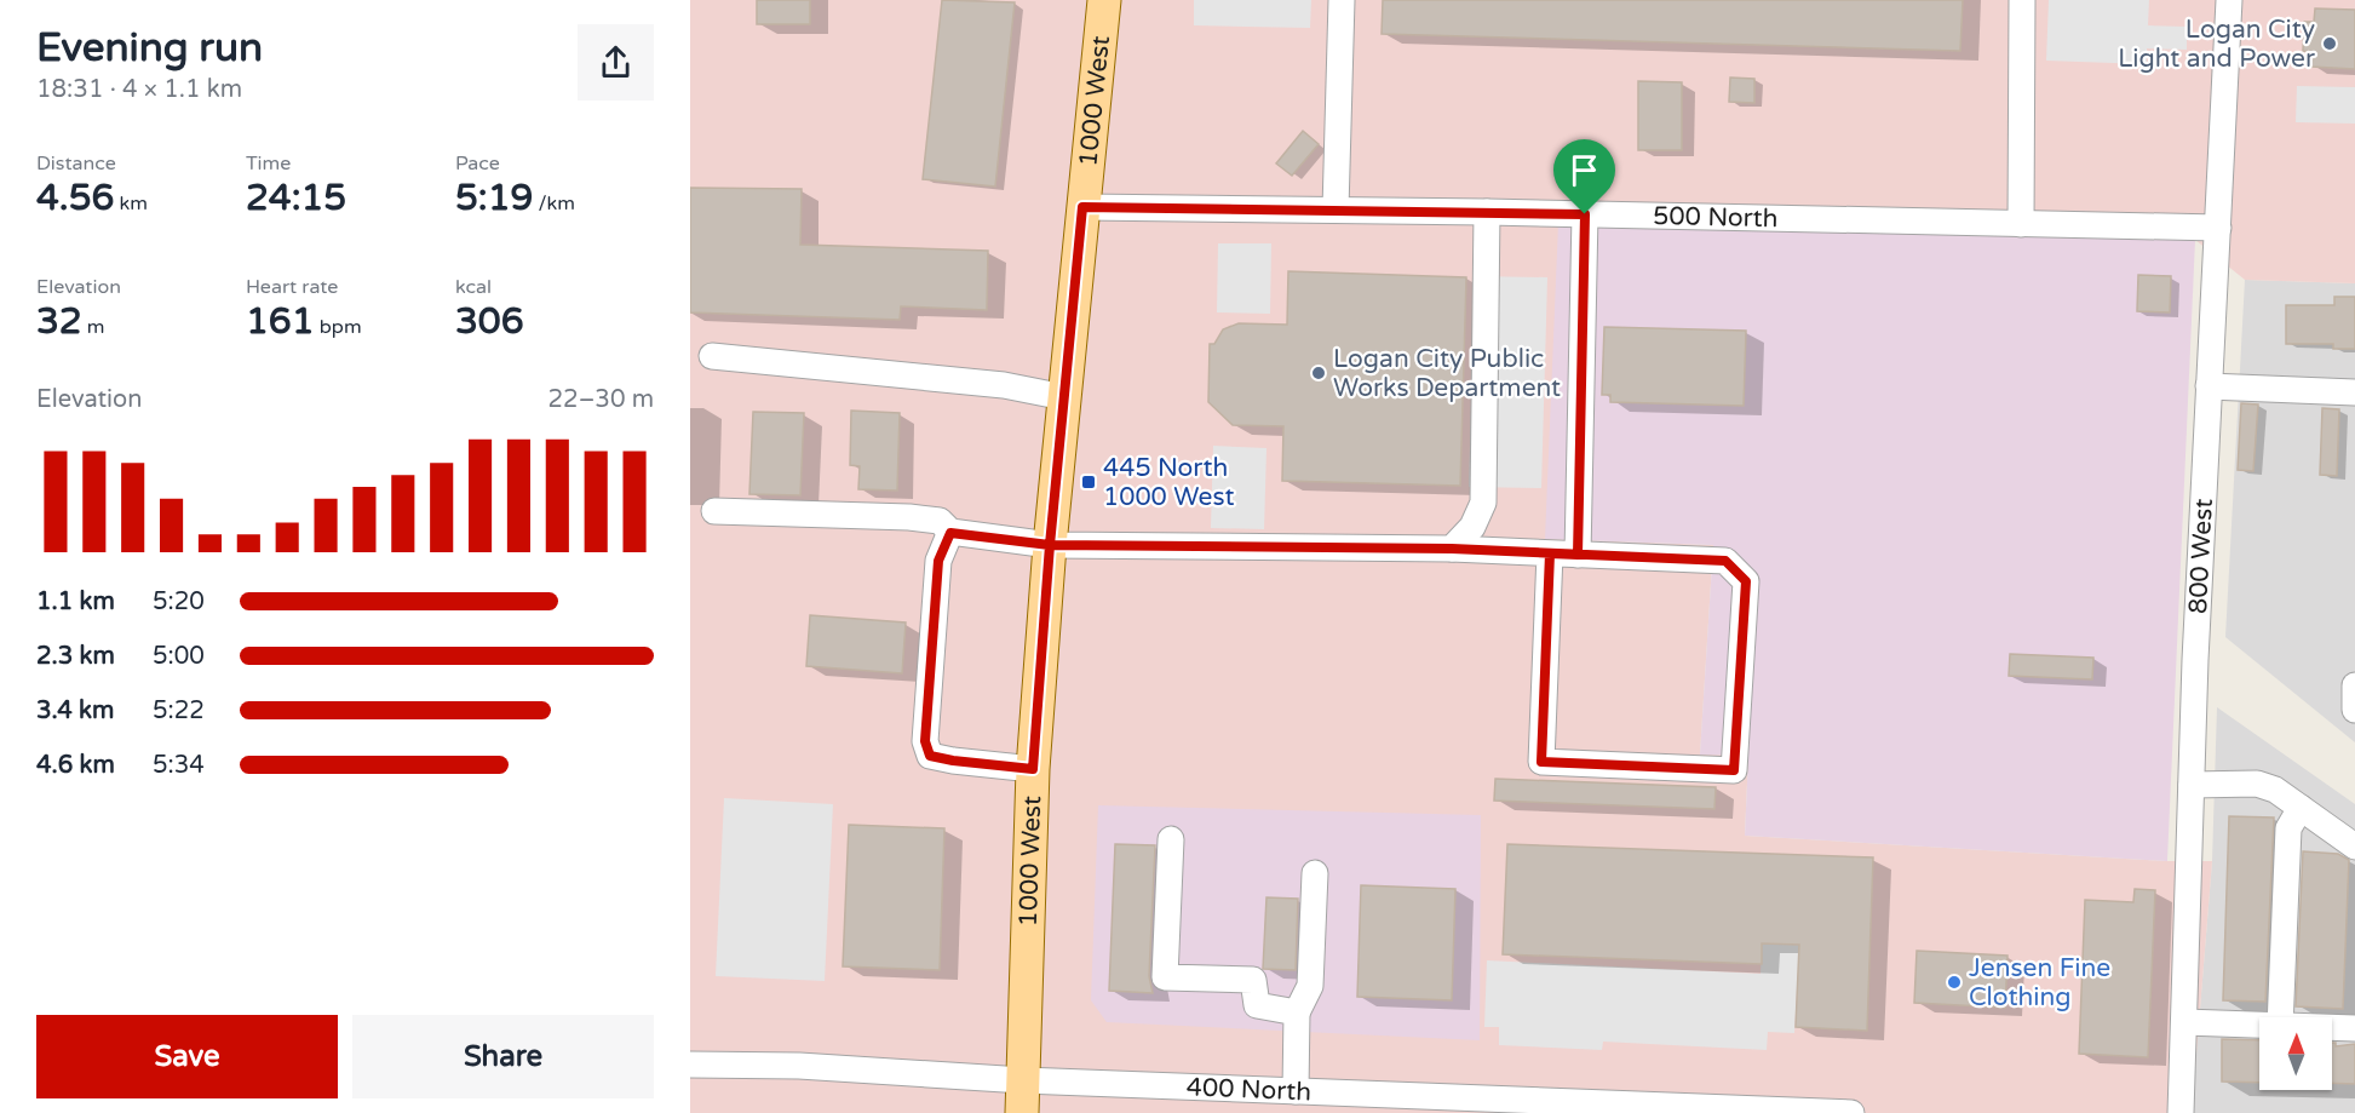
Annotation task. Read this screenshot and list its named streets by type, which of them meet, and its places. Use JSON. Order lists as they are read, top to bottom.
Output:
{
  "streets": {
    "main road": ["1000 West"],
    "street": ["500 North", "800 West", "400 North"]
  },
  "crossings": [
    ["1000 West", "500 North"],
    ["1000 West", "400 North"],
    ["500 North", "800 West"]
  ],
  "places": {
    "other": ["Logan City Light and Power", "Logan City Public Works Department", "Jensen Fine Clothing"],
    "transit": ["445 North 1000 West"]
  },
  "north": "top",
  "page": {
    "heading": ["Evening run", "18:31 · 4 × 1.1 km"],
    "stats": [
      ["Distance", "4.56 km"],
      ["Time", "24:15"],
      ["Pace", "5:19 /km"],
      ["Elevation", "32 m"],
      ["Heart rate", "161 bpm"],
      ["kcal", "306"]
    ],
    "chart": ["Elevation", "22–30 m"],
    "list": [
      {
        "name": "1.1 km",
        "note": "5:20"
      },
      {
        "name": "2.3 km",
        "note": "5:00"
      },
      {
        "name": "3.4 km",
        "note": "5:22"
      },
      {
        "name": "4.6 km",
        "note": "5:34"
      }
    ],
    "buttons": ["Save", "Share"]
  }
}
